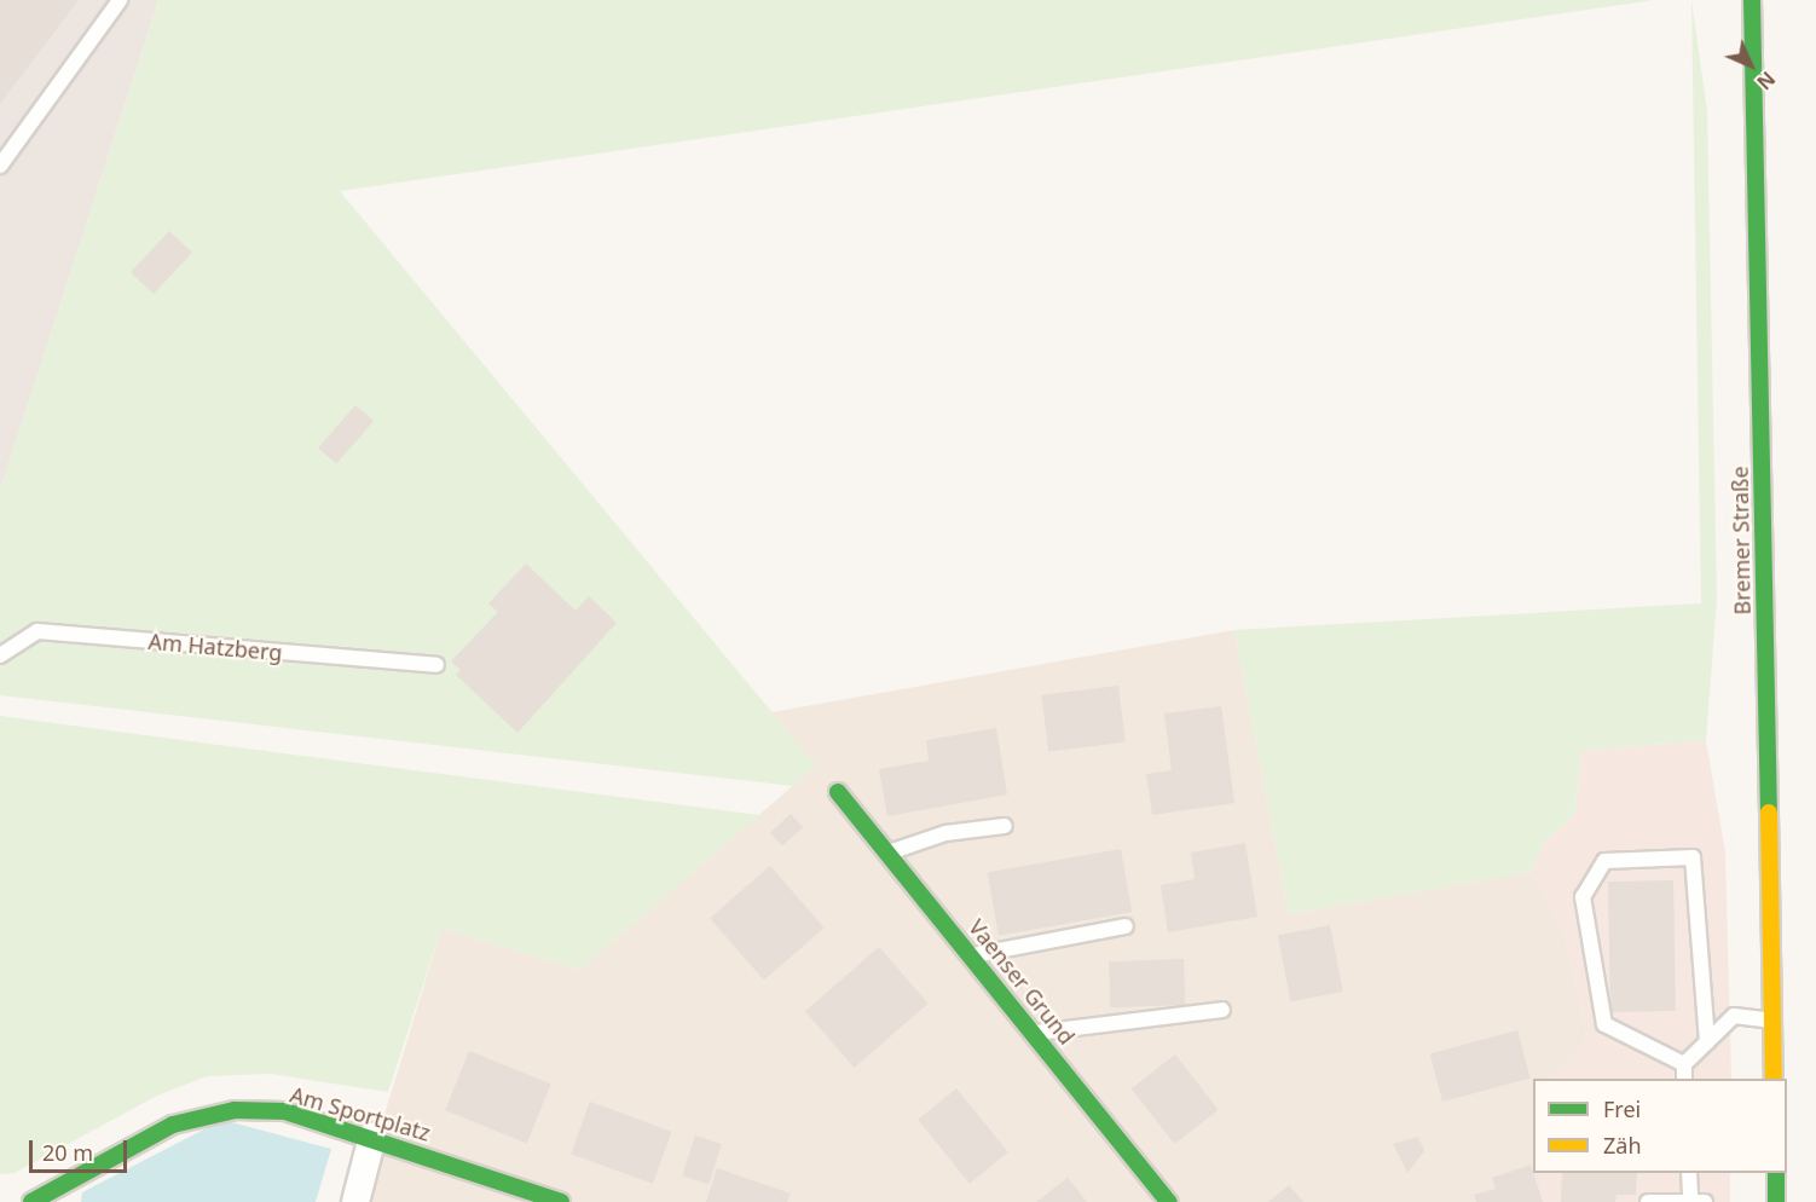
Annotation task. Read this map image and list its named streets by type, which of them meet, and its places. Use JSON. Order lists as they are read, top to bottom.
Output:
{
  "streets": {
    "street": ["Bremer Straße", "Vaenser Grund", "Am Sportplatz"],
    "lane": ["Am Hatzberg"]
  },
  "legend": ["Frei", "Zäh"],
  "scale_bar": "20 m",
  "north": "bottom right"
}
